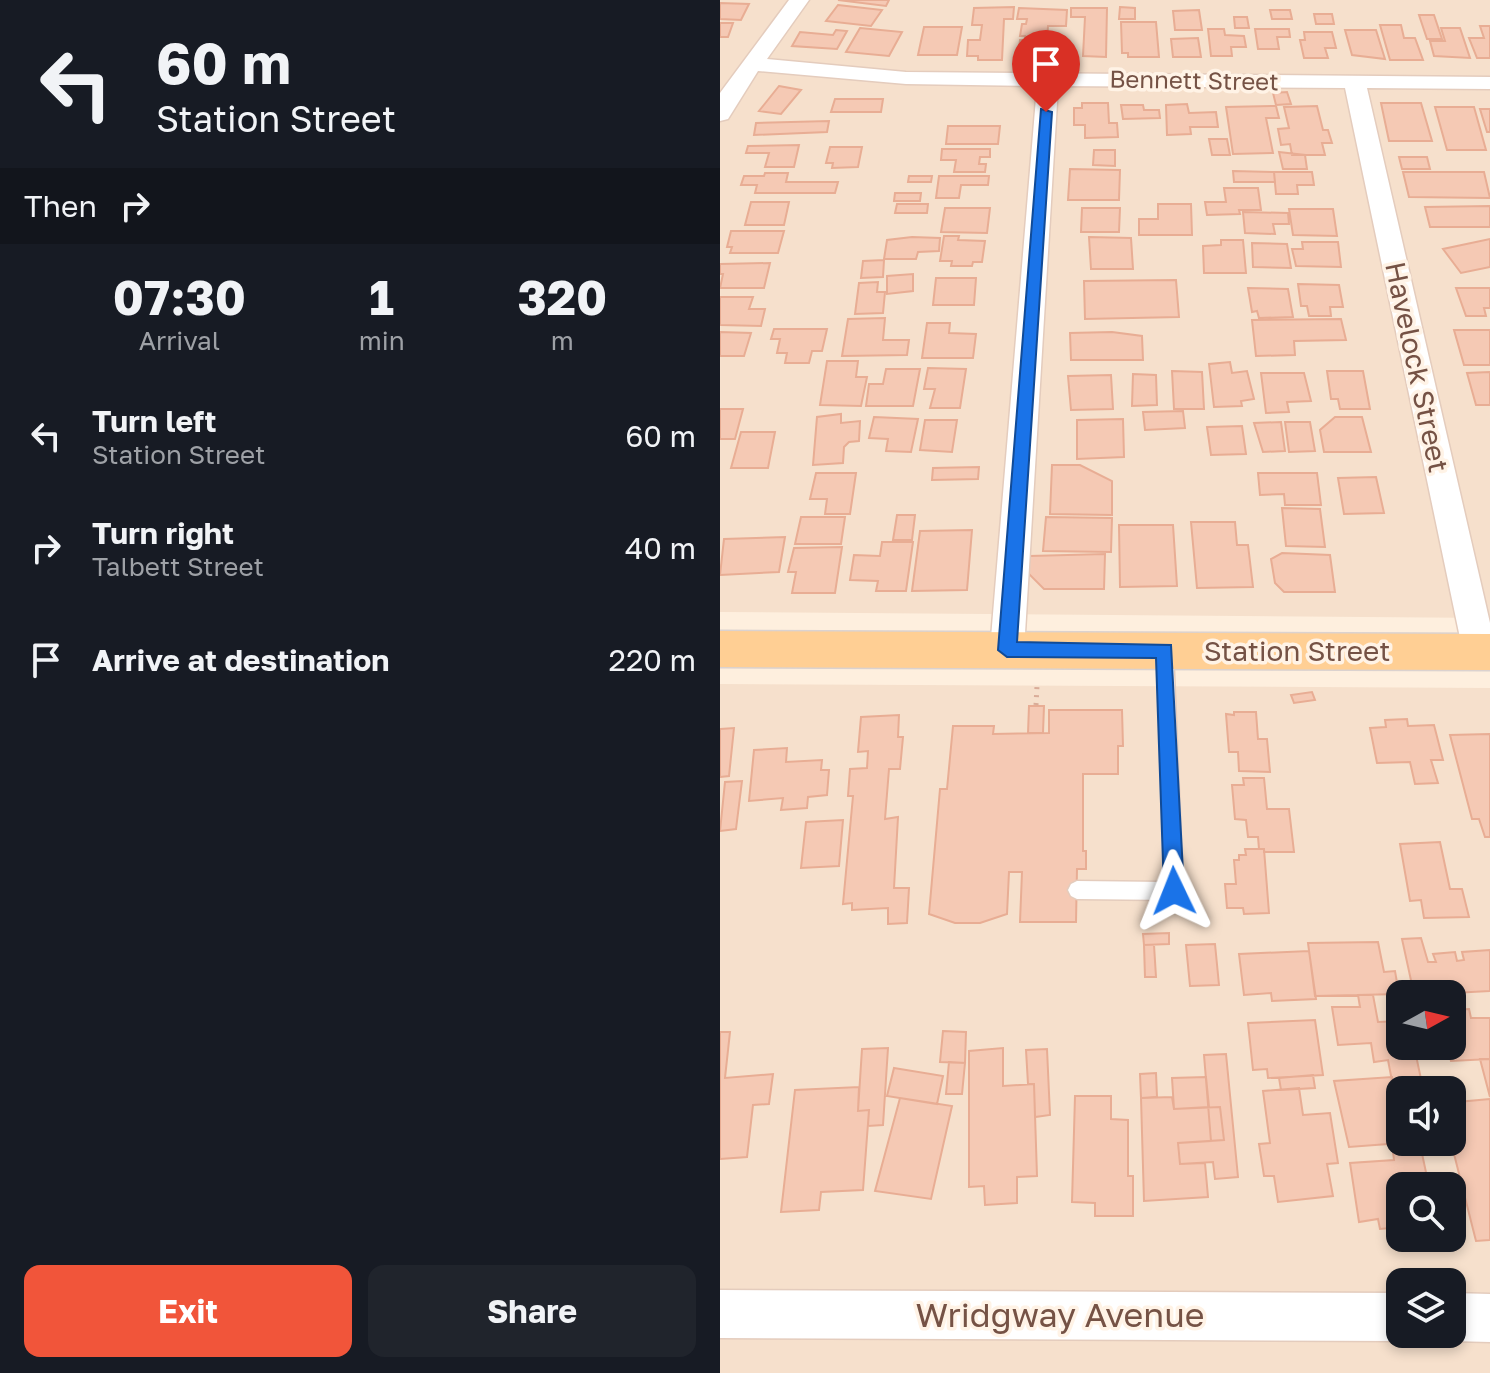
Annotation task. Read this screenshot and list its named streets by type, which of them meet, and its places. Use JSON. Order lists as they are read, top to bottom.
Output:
{
  "streets": {
    "main road": ["Station Street"],
    "street": ["Bennett Street", "Havelock Street", "Wridgway Avenue"]
  },
  "crossings": [
    ["Bennett Street", "Havelock Street"],
    ["Havelock Street", "Station Street"]
  ],
  "north": "right",
  "page": {
    "turn": ["60 m", "Station Street"],
    "then": "Then",
    "eta": [
      "07:30",
      "Arrival",
      "1",
      "min",
      "320",
      "m"
    ],
    "list": [
      {
        "name": "Turn left",
        "note": "Station Street",
        "value": "60 m"
      },
      {
        "name": "Turn right",
        "note": "Talbett Street",
        "value": "40 m"
      },
      {
        "name": "Arrive at destination",
        "value": "220 m"
      }
    ],
    "buttons": ["Exit", "Share"]
  }
}
